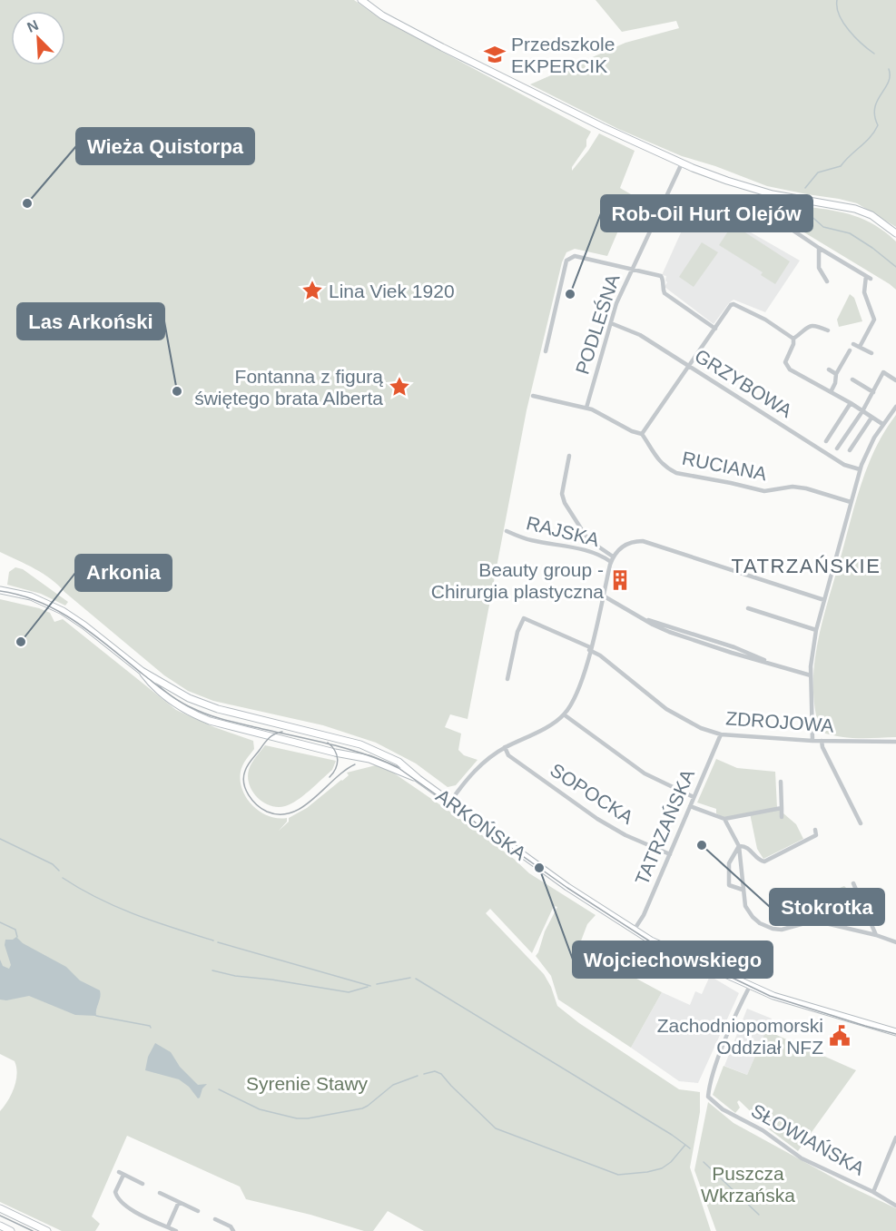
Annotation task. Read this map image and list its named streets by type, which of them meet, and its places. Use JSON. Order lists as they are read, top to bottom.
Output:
{
  "streets": {
    "street": [
      "PODLEŚNA",
      "GRZYBOWA",
      "RUCIANA",
      "RAJSKA",
      "ZDROJOWA",
      "SOPOCKA",
      "ARKOŃSKA",
      "TATRZAŃSKA",
      "SŁOWIAŃSKA"
    ]
  },
  "crossings": [
    ["PODLEŚNA", "GRZYBOWA"],
    ["ZDROJOWA", "TATRZAŃSKA"],
    ["SOPOCKA", "TATRZAŃSKA"],
    ["ARKOŃSKA", "TATRZAŃSKA"],
    ["ARKOŃSKA", "SŁOWIAŃSKA"]
  ],
  "districts": ["TATRZAŃSKIE"],
  "parks": ["Syrenie Stawy", "Puszcza Wkrzańska"],
  "places": {
    "school or university": ["Przedszkole EKPERCIK"],
    "other": [
      "Wieża Quistorpa",
      "Rob-Oil Hurt Olejów",
      "Las Arkoński",
      "Arkonia",
      "Stokrotka",
      "Wojciechowskiego"
    ],
    "place": ["Lina Viek 1920", "Fontanna z figurą świętego brata Alberta"],
    "building": ["Beauty group - Chirurgia plastyczna"],
    "public building": ["Zachodniopomorski Oddział NFZ"]
  },
  "north": "top left"
}
